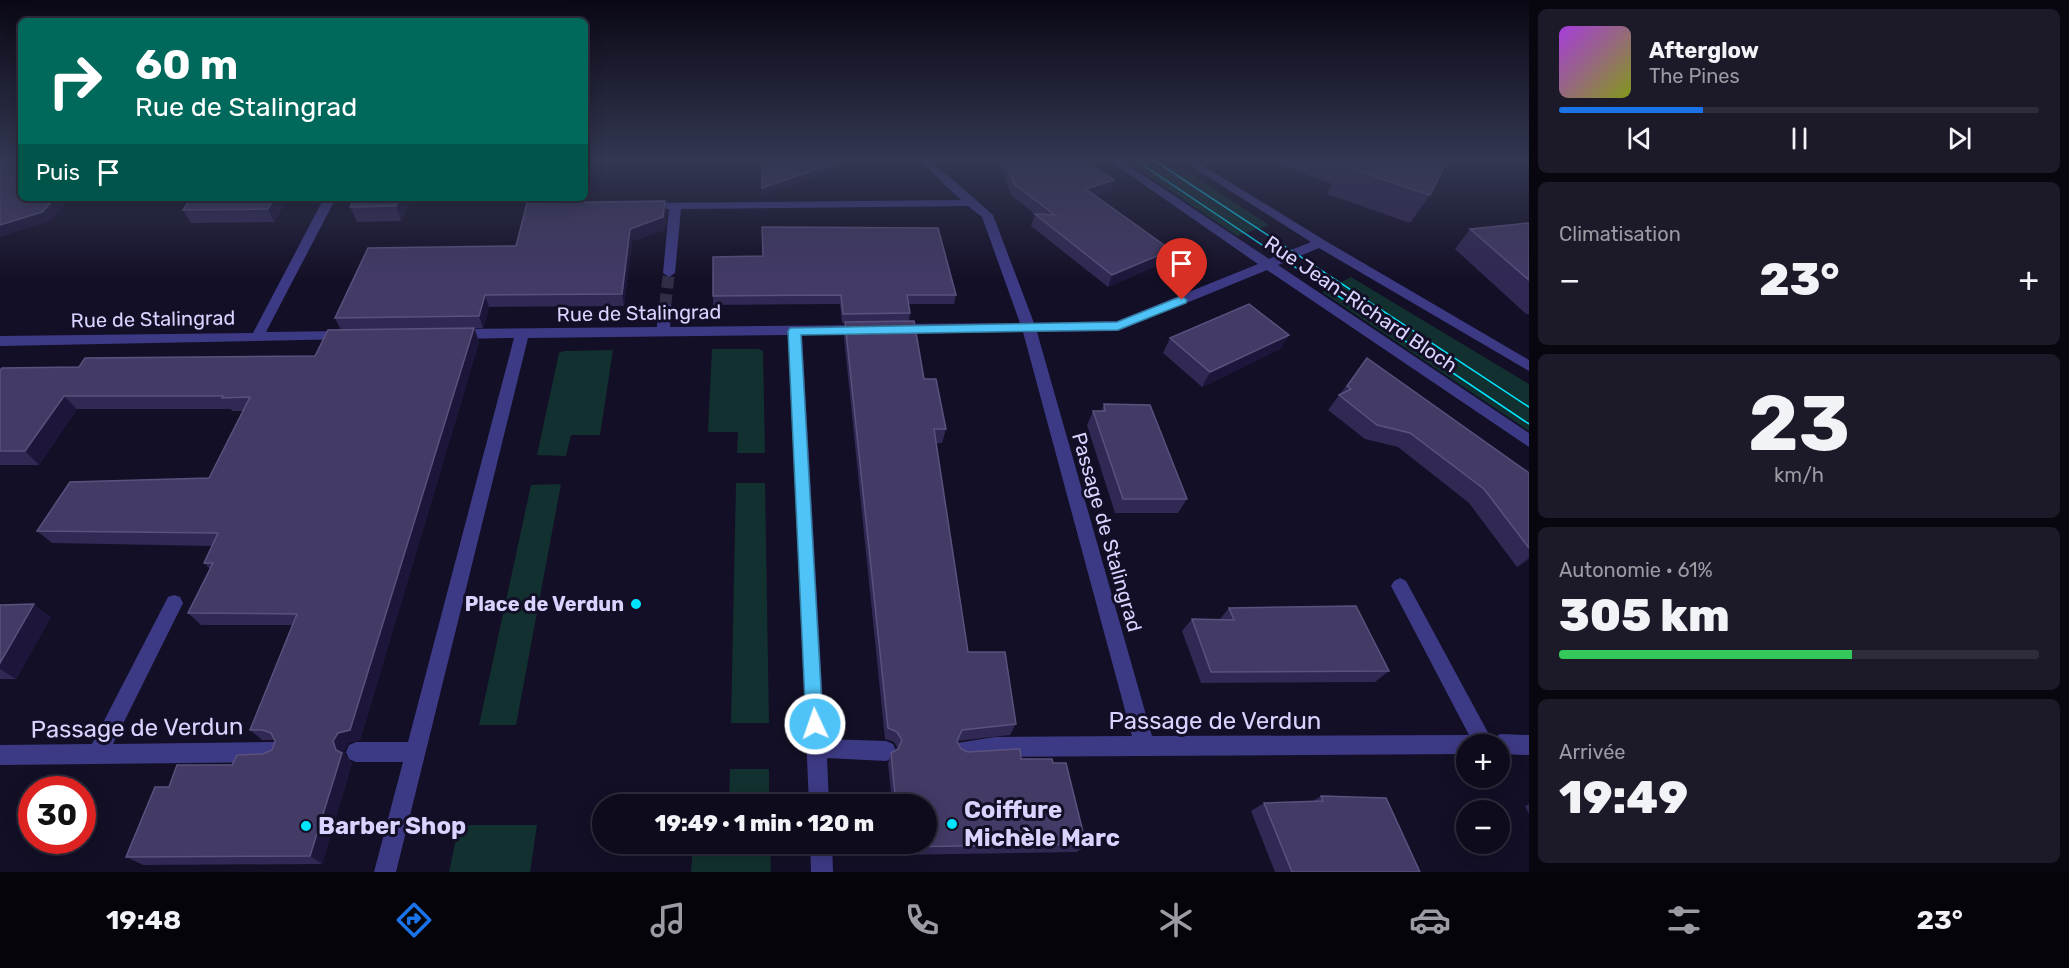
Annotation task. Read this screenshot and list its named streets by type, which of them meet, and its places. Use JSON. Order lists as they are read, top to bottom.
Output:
{
  "streets": {
    "street": [
      "Rue Jean-Richard Bloch",
      "Rue de Stalingrad",
      "Passage de Stalingrad",
      "Passage de Verdun"
    ]
  },
  "crossings": [
    ["Rue Jean-Richard Bloch", "Rue de Stalingrad"],
    ["Rue de Stalingrad", "Passage de Stalingrad"],
    ["Passage de Stalingrad", "Passage de Verdun"]
  ],
  "places": ["Place de Verdun", "Coiffure Michèle Marc", "Barber Shop"],
  "page": {
    "turn": ["60 m", "Rue de Stalingrad"],
    "song": ["Afterglow", "The Pines"],
    "then": "Puis",
    "tile": [
      "Climatisation",
      ["23", "km/h"],
      ["Autonomie · 61%", "305 km"],
      ["Arrivée", "19:49"]
    ],
    "heat": ["−", "23°", "+"],
    "map_buttons": ["+", "−"],
    "limit": "30",
    "trip": "19:49 · 1 min · 120 m",
    "tabs": ["19:48", "23°"]
  }
}
